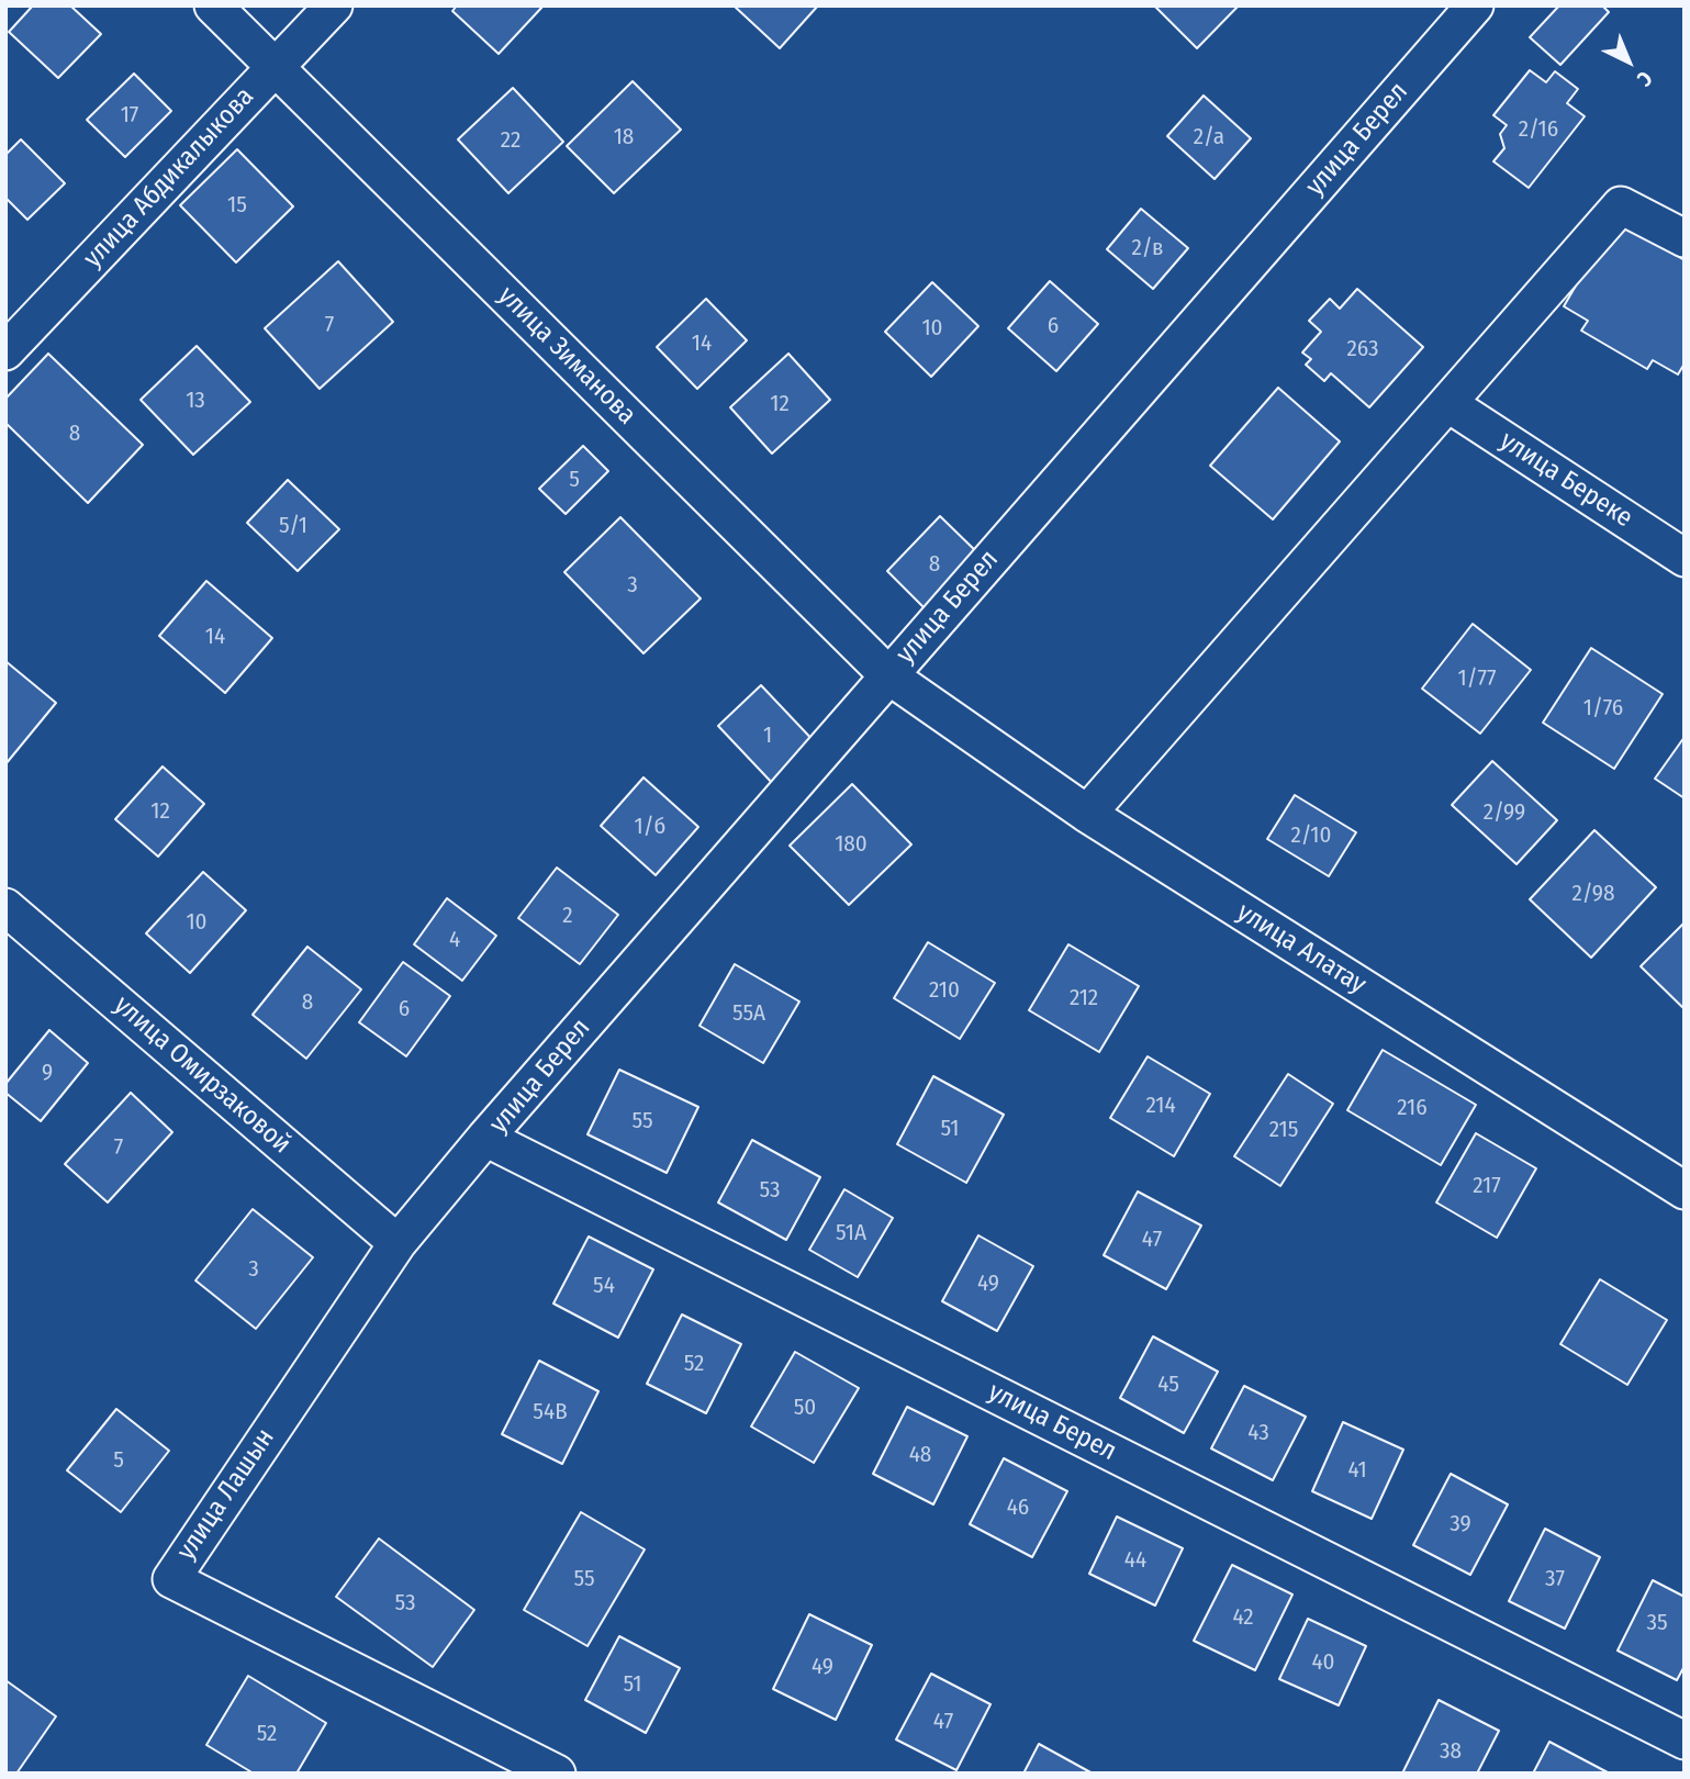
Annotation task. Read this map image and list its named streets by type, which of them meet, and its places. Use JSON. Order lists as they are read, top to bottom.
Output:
{
  "streets": {
    "street": [
      "улица Берел",
      "улица Абдикалыкова",
      "улица Зиманова",
      "улица Береке",
      "улица Алатау",
      "улица Омирзаковой",
      "улица Лашын"
    ]
  },
  "crossings": [
    ["улица Берел", "улица Зиманова"],
    ["улица Берел", "улица Лашын"],
    ["улица Абдикалыкова", "улица Зиманова"],
    ["улица Зиманова", "улица Алатау"],
    ["улица Омирзаковой", "улица Лашын"]
  ],
  "house_numbers": [
    "17",
    "2/16",
    "18",
    "2/а",
    "22",
    "15",
    "2/в",
    "7",
    "6",
    "10",
    "14",
    "263",
    "13",
    "12",
    "8",
    "5",
    "5/1",
    "8",
    "3",
    "14",
    "1/77",
    "1/76",
    "1",
    "12",
    "2/99",
    "1/б",
    "2/10",
    "180",
    "2/98",
    "2",
    "10",
    "4",
    "210",
    "212",
    "8",
    "6",
    "55А",
    "9",
    "214",
    "216",
    "55",
    "51",
    "215",
    "7",
    "217",
    "53",
    "51А",
    "47",
    "3",
    "49",
    "54",
    "52",
    "45",
    "50",
    "54В",
    "43",
    "48",
    "5",
    "41",
    "46",
    "39",
    "44",
    "55",
    "37",
    "53",
    "42",
    "35",
    "40",
    "49",
    "51",
    "47",
    "52",
    "38"
  ],
  "north": "bottom right"
}
